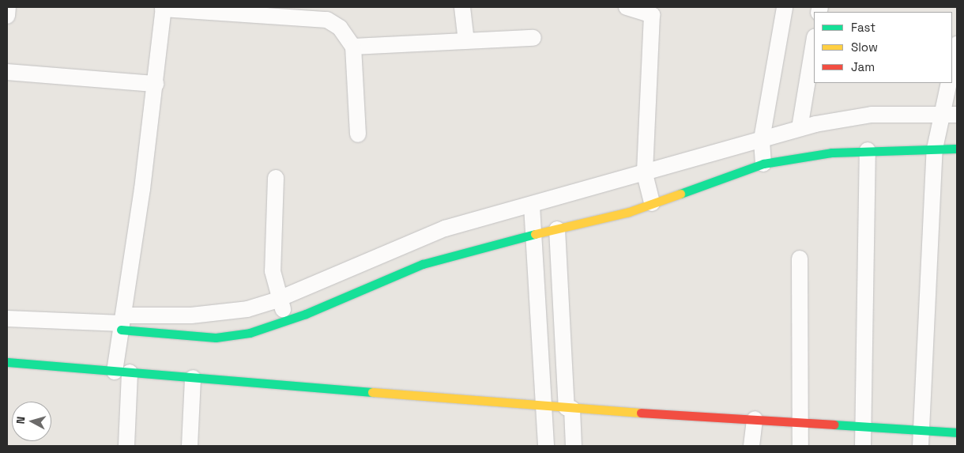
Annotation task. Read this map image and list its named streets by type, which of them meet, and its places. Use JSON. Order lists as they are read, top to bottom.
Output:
{
  "legend": ["Fast", "Slow", "Jam"],
  "north": "left"
}
